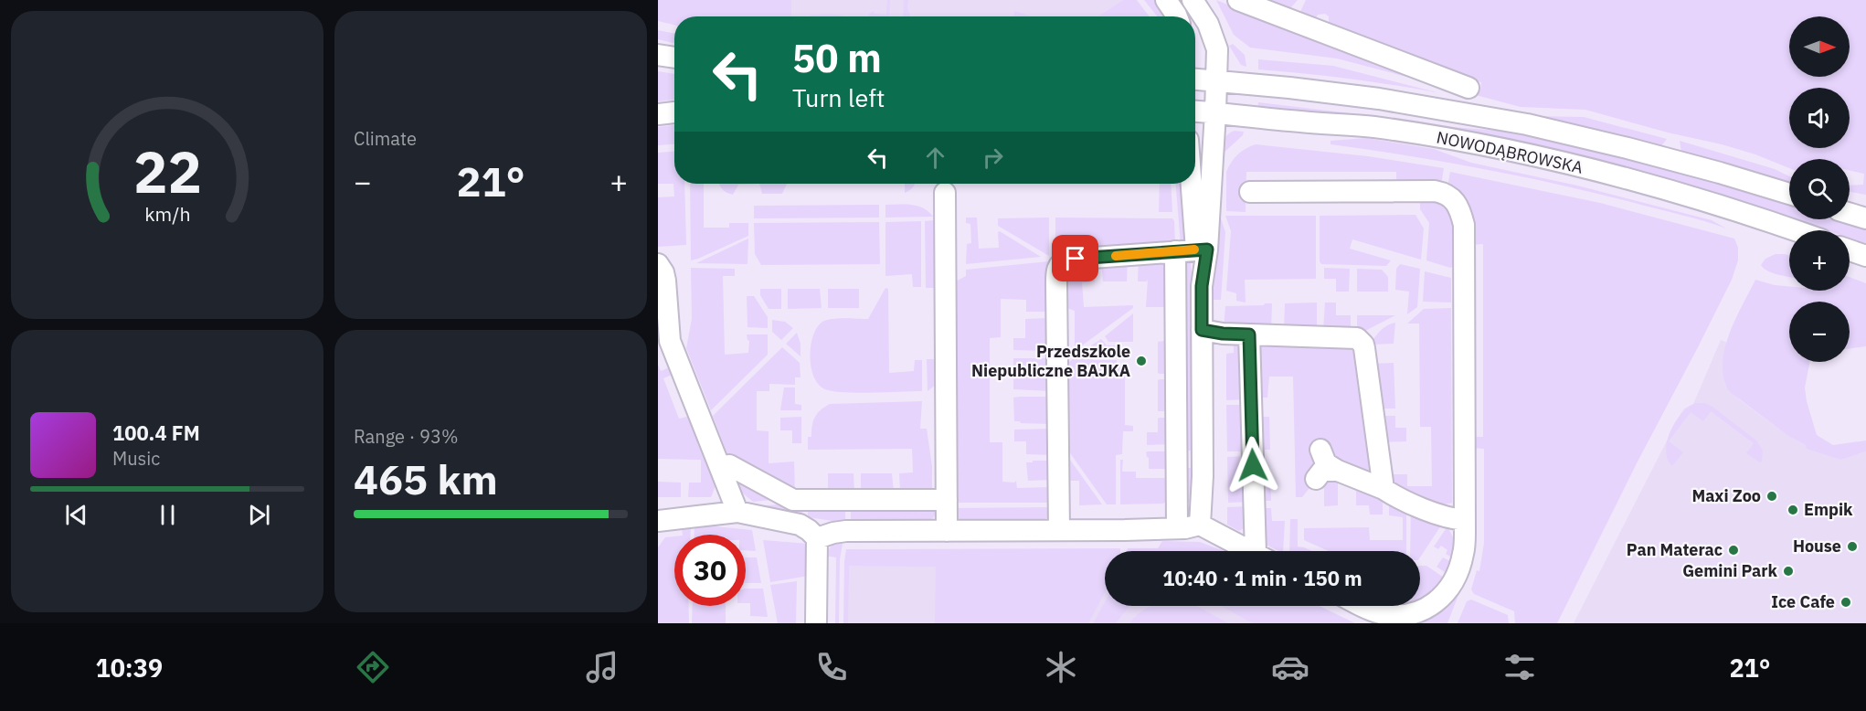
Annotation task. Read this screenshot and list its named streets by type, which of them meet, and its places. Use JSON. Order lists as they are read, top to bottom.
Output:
{
  "streets": {
    "street": ["NOWODĄBROWSKA"]
  },
  "places": [
    "Przedszkole Niepubliczne BAJKA",
    "Maxi Zoo",
    "Empik",
    "House",
    "Pan Materac",
    "Gemini Park",
    "Ice Cafe"
  ],
  "north": "right",
  "page": {
    "tile": [
      "Climate",
      ["Range · 93%", "465 km"]
    ],
    "map_buttons": ["+", "−"],
    "turn": ["50 m", "Turn left"],
    "heat": ["−", "21°", "+"],
    "song": ["100.4 FM", "Music"],
    "limit": "30",
    "trip": "10:40 · 1 min · 150 m",
    "tabs": ["10:39", "21°"],
    "gauge": ["22", "km/h"]
  }
}
